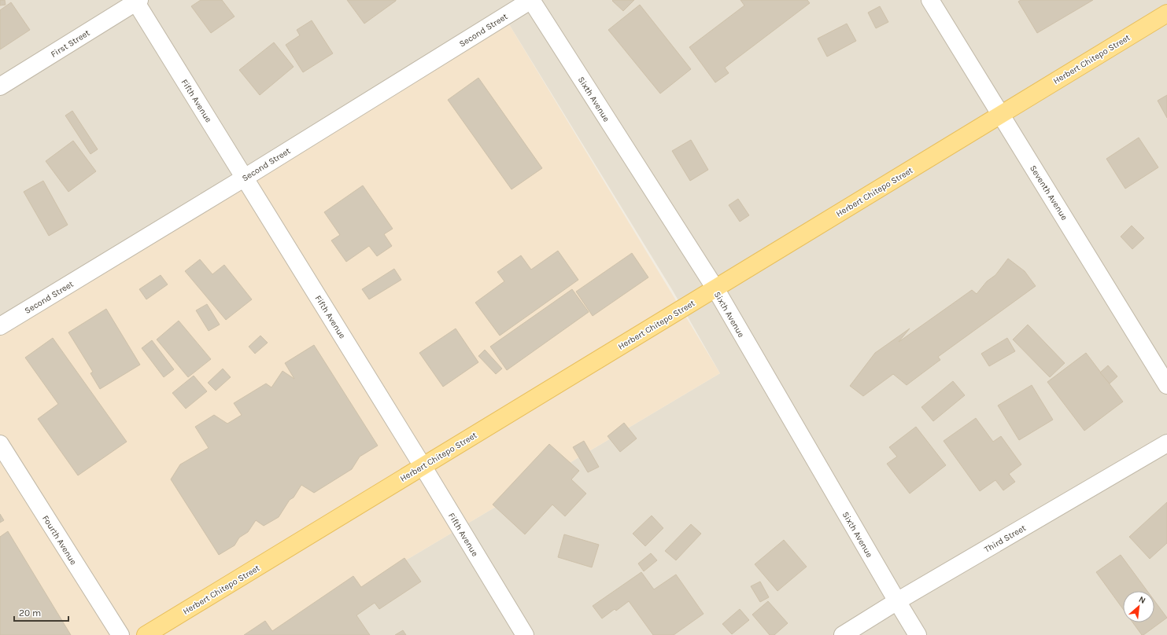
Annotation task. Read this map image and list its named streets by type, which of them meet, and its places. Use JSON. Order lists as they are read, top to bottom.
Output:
{
  "streets": {
    "main road": ["Herbert Chitepo Street"],
    "street": [
      "Second Street",
      "First Street",
      "Sixth Avenue",
      "Fifth Avenue",
      "Seventh Avenue",
      "Third Street",
      "Fourth Avenue"
    ]
  },
  "crossings": [
    ["Second Street", "Sixth Avenue"],
    ["Second Street", "Fifth Avenue"],
    ["First Street", "Fifth Avenue"],
    ["Herbert Chitepo Street", "Sixth Avenue"],
    ["Herbert Chitepo Street", "Fifth Avenue"],
    ["Herbert Chitepo Street", "Seventh Avenue"],
    ["Sixth Avenue", "Third Street"]
  ],
  "scale_bar": "20 m",
  "north": "top right"
}
